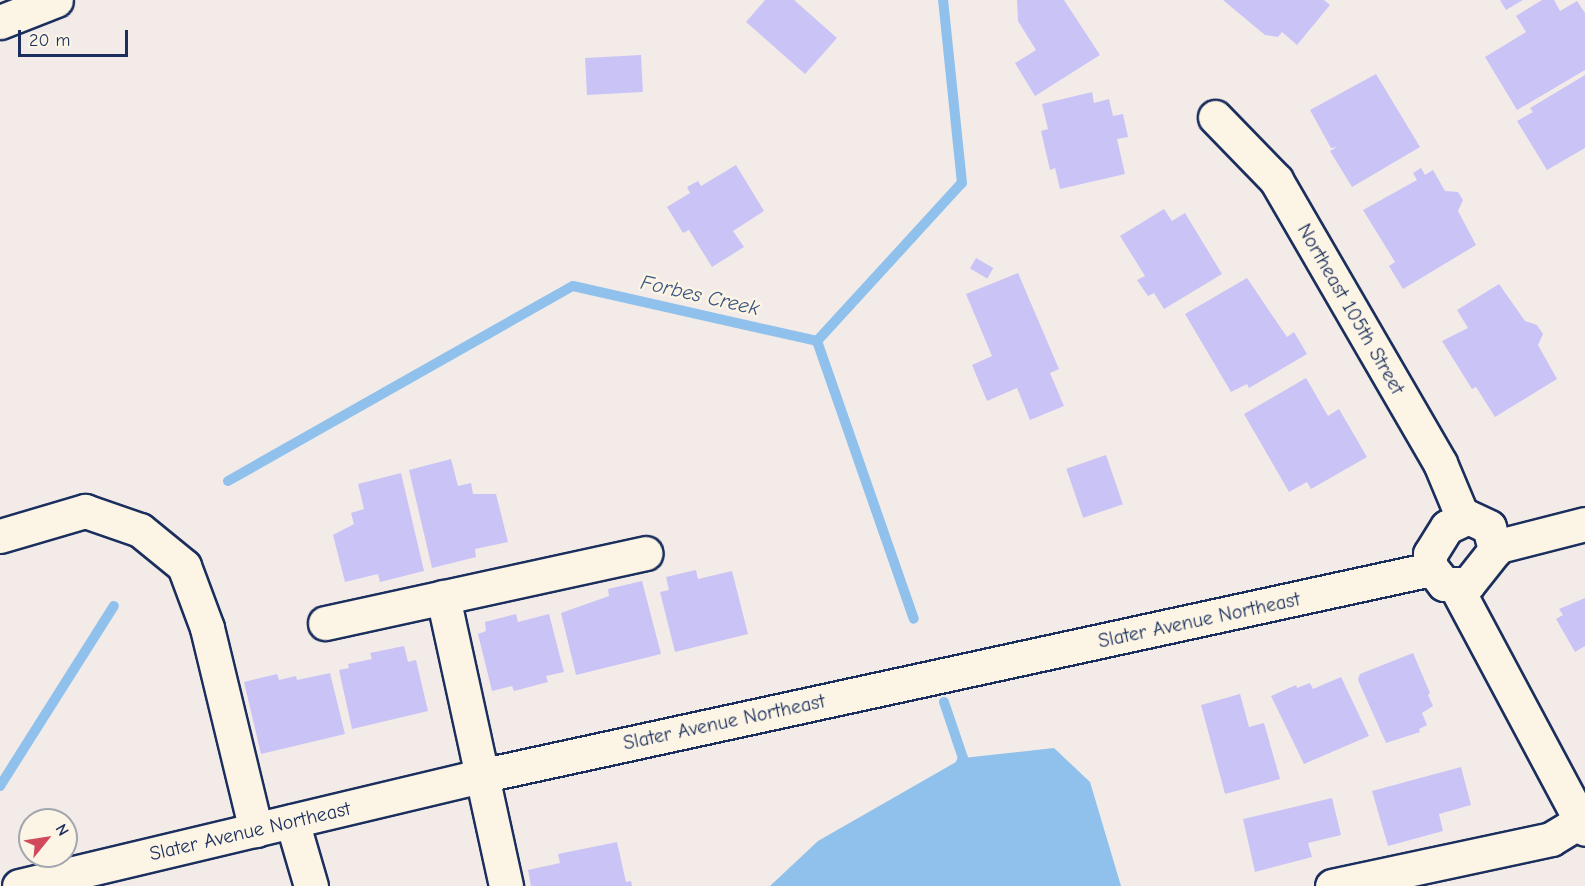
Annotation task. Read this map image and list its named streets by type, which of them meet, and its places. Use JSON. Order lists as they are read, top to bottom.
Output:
{
  "streets": {
    "main road": ["Northeast 105th Street", "Slater Avenue Northeast"]
  },
  "crossings": [
    ["Northeast 105th Street", "Slater Avenue Northeast"]
  ],
  "water": ["Forbes Creek"],
  "scale_bar": "20 m",
  "north": "top right"
}
